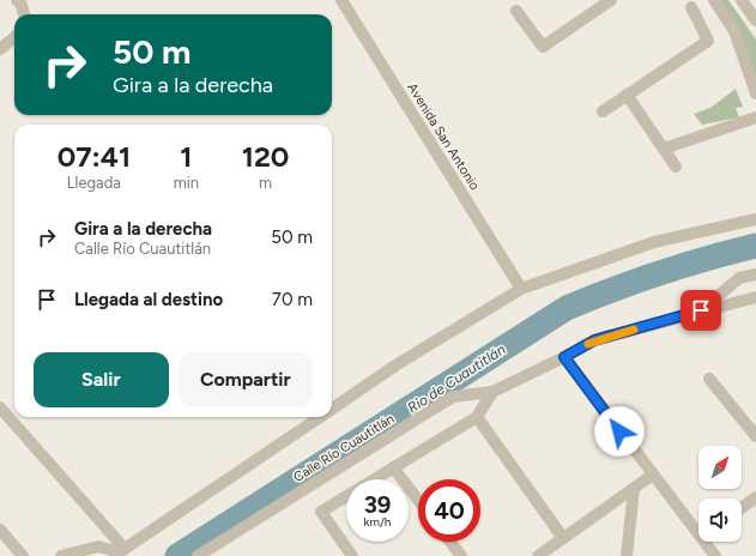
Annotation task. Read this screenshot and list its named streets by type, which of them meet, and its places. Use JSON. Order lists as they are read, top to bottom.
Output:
{
  "streets": {
    "street": ["Avenida San Antonio", "Calle Río Cuautitlán"]
  },
  "water": ["Rio de Cuautitlán"],
  "north": "top right",
  "page": {
    "turn": ["50 m", "Gira a la derecha"],
    "eta": [
      "07:41",
      "Llegada",
      "1",
      "min",
      "120",
      "m"
    ],
    "list": [
      {
        "name": "Gira a la derecha",
        "note": "Calle Río Cuautitlán",
        "value": "50 m"
      },
      {
        "name": "Llegada al destino",
        "value": "70 m"
      }
    ],
    "buttons": ["Salir", "Compartir"],
    "speed": "39 km/h",
    "limit": "40"
  }
}
